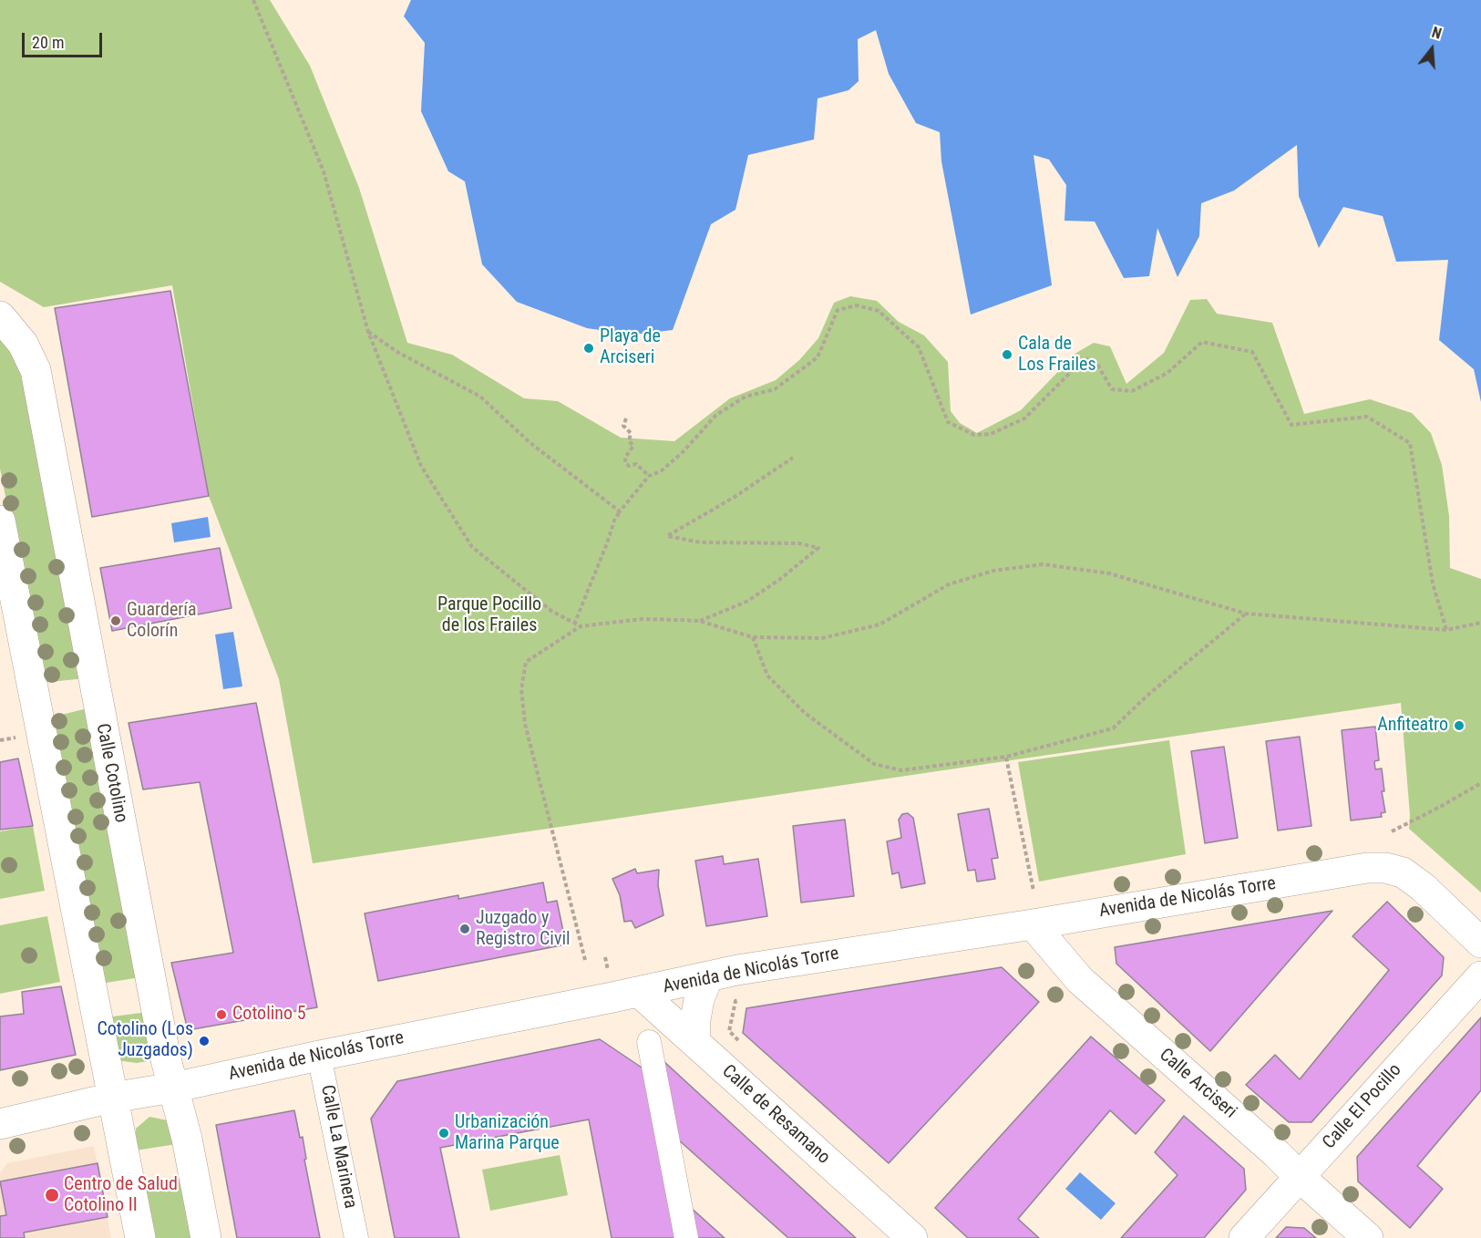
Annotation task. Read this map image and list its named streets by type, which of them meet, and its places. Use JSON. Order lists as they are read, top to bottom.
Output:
{
  "streets": {
    "street": [
      "Calle Cotolino",
      "Avenida de Nicolás Torre",
      "Calle Arciseri",
      "Calle El Pocillo",
      "Calle de Resamano",
      "Calle La Marinera"
    ]
  },
  "crossings": [
    ["Calle Cotolino", "Avenida de Nicolás Torre"],
    ["Avenida de Nicolás Torre", "Calle Arciseri"],
    ["Avenida de Nicolás Torre", "Calle de Resamano"],
    ["Avenida de Nicolás Torre", "Calle La Marinera"],
    ["Calle Arciseri", "Calle El Pocillo"]
  ],
  "parks": ["Parque Pocillo de los Frailes"],
  "places": [
    "Playa de Arciseri",
    "Cala de Los Frailes",
    "Guardería Colorín",
    "Anfiteatro",
    "Juzgado y Registro Civil",
    "Cotolino 5",
    "Cotolino (Los Juzgados)",
    "Urbanización Marina Parque",
    "Centro de Salud Cotolino II"
  ],
  "scale_bar": "20 m",
  "north": "top"
}
